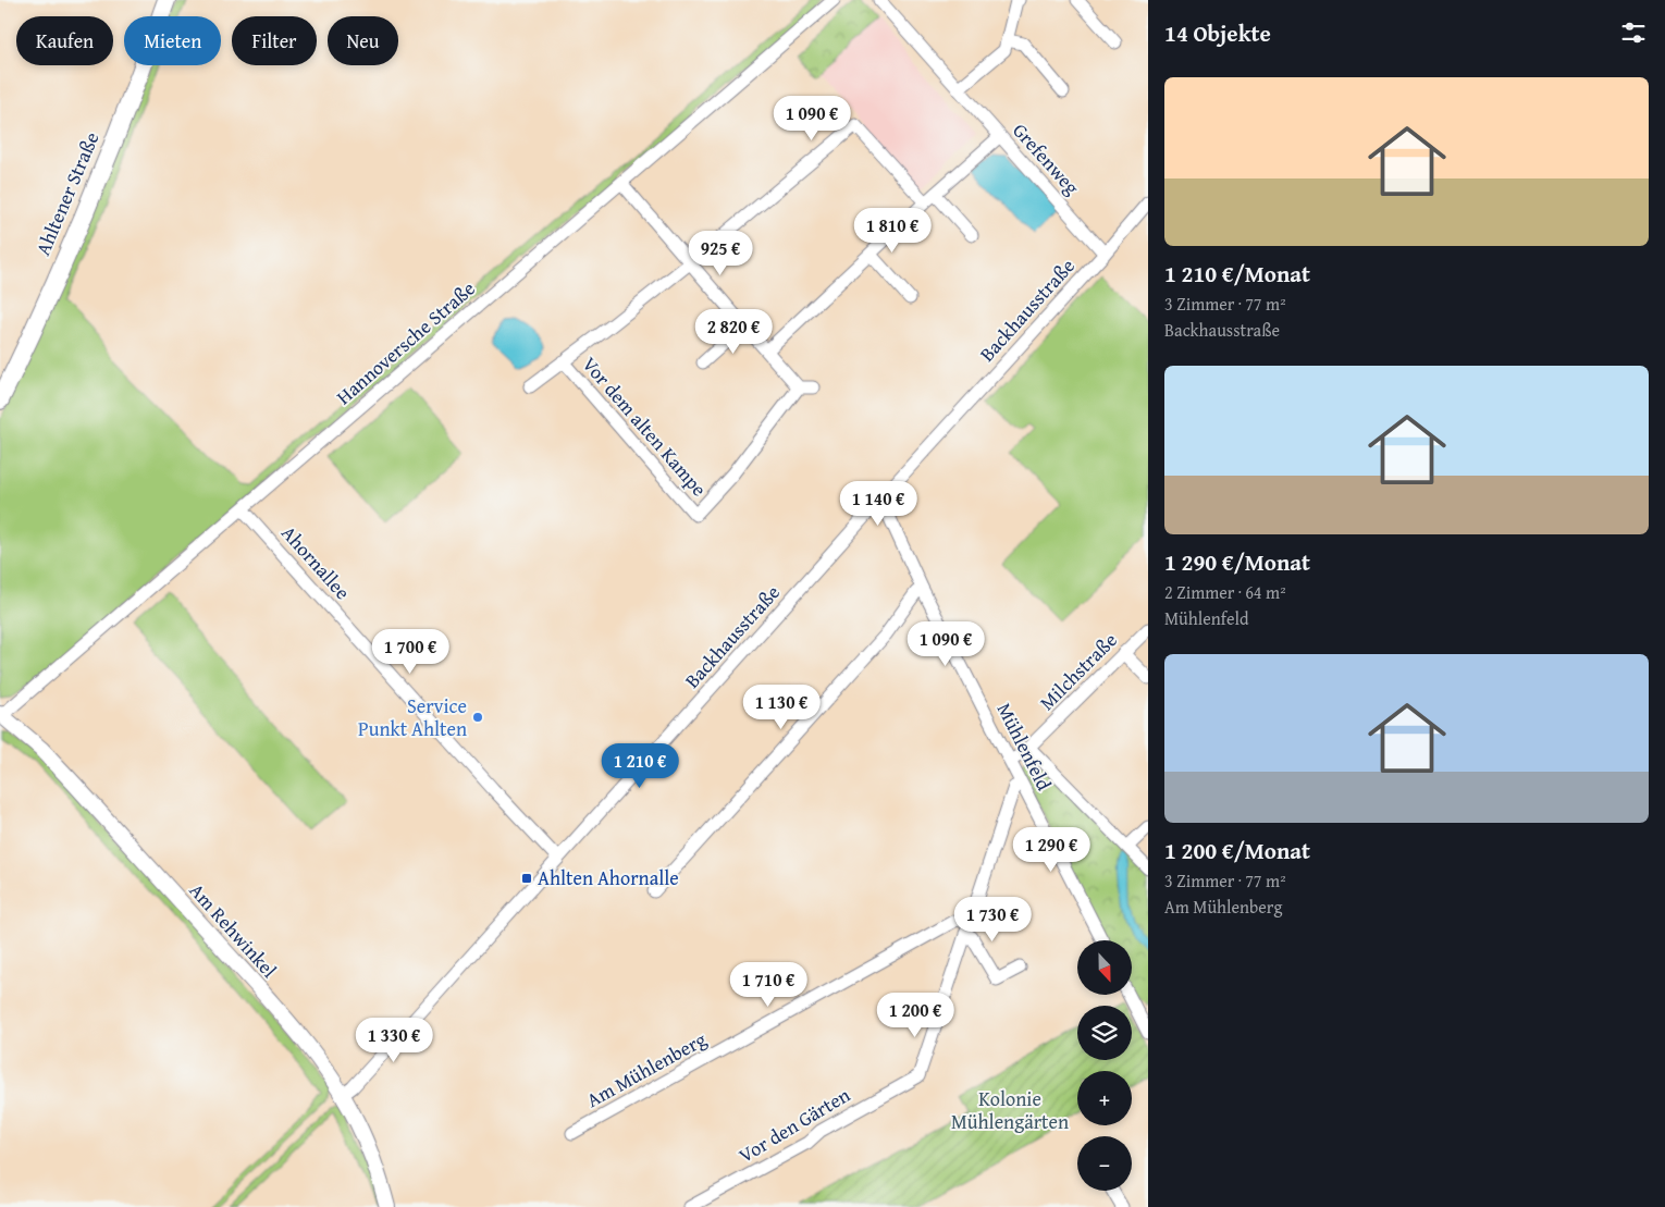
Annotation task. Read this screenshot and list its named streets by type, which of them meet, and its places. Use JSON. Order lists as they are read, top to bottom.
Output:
{
  "streets": {
    "main road": ["Ahltener Straße"],
    "street": [
      "Grefenweg",
      "Backhausstraße",
      "Hannoversche Straße",
      "Vor dem alten Kampe",
      "Ahornallee",
      "Milchstraße",
      "Mühlenfeld",
      "Am Rehwinkel",
      "Am Mühlenberg",
      "Vor den Gärten"
    ]
  },
  "crossings": [
    ["Grefenweg", "Backhausstraße"],
    ["Backhausstraße", "Ahornallee"],
    ["Backhausstraße", "Mühlenfeld"],
    ["Backhausstraße", "Am Rehwinkel"],
    ["Hannoversche Straße", "Ahornallee"],
    ["Hannoversche Straße", "Am Rehwinkel"],
    ["Milchstraße", "Mühlenfeld"],
    ["Am Mühlenberg", "Vor den Gärten"]
  ],
  "parks": ["Kolonie Mühlengärten"],
  "places": {
    "other": ["Service Punkt Ahlten"],
    "transit": ["Ahlten Ahornalle"]
  },
  "north": "bottom",
  "page": {
    "heading": "14 Objekte",
    "chip": [
      "Kaufen",
      "Mieten",
      "Filter",
      "Neu"
    ],
    "list": [
      {
        "name": "1 210 €/Monat",
        "note": "3 Zimmer · 77 m² · Backhausstraße"
      },
      {
        "name": "1 290 €/Monat",
        "note": "2 Zimmer · 64 m² · Mühlenfeld"
      },
      {
        "name": "1 200 €/Monat",
        "note": "3 Zimmer · 77 m² · Am Mühlenberg"
      }
    ],
    "price": [
      "1 090 €",
      "1 810 €",
      "925 €",
      "2 820 €",
      "1 140 €",
      "1 090 €",
      "1 700 €",
      "1 130 €",
      "1 210 €",
      "1 290 €",
      "1 730 €",
      "1 710 €",
      "1 200 €",
      "1 330 €"
    ],
    "map_buttons": ["+", "−"]
  }
}
